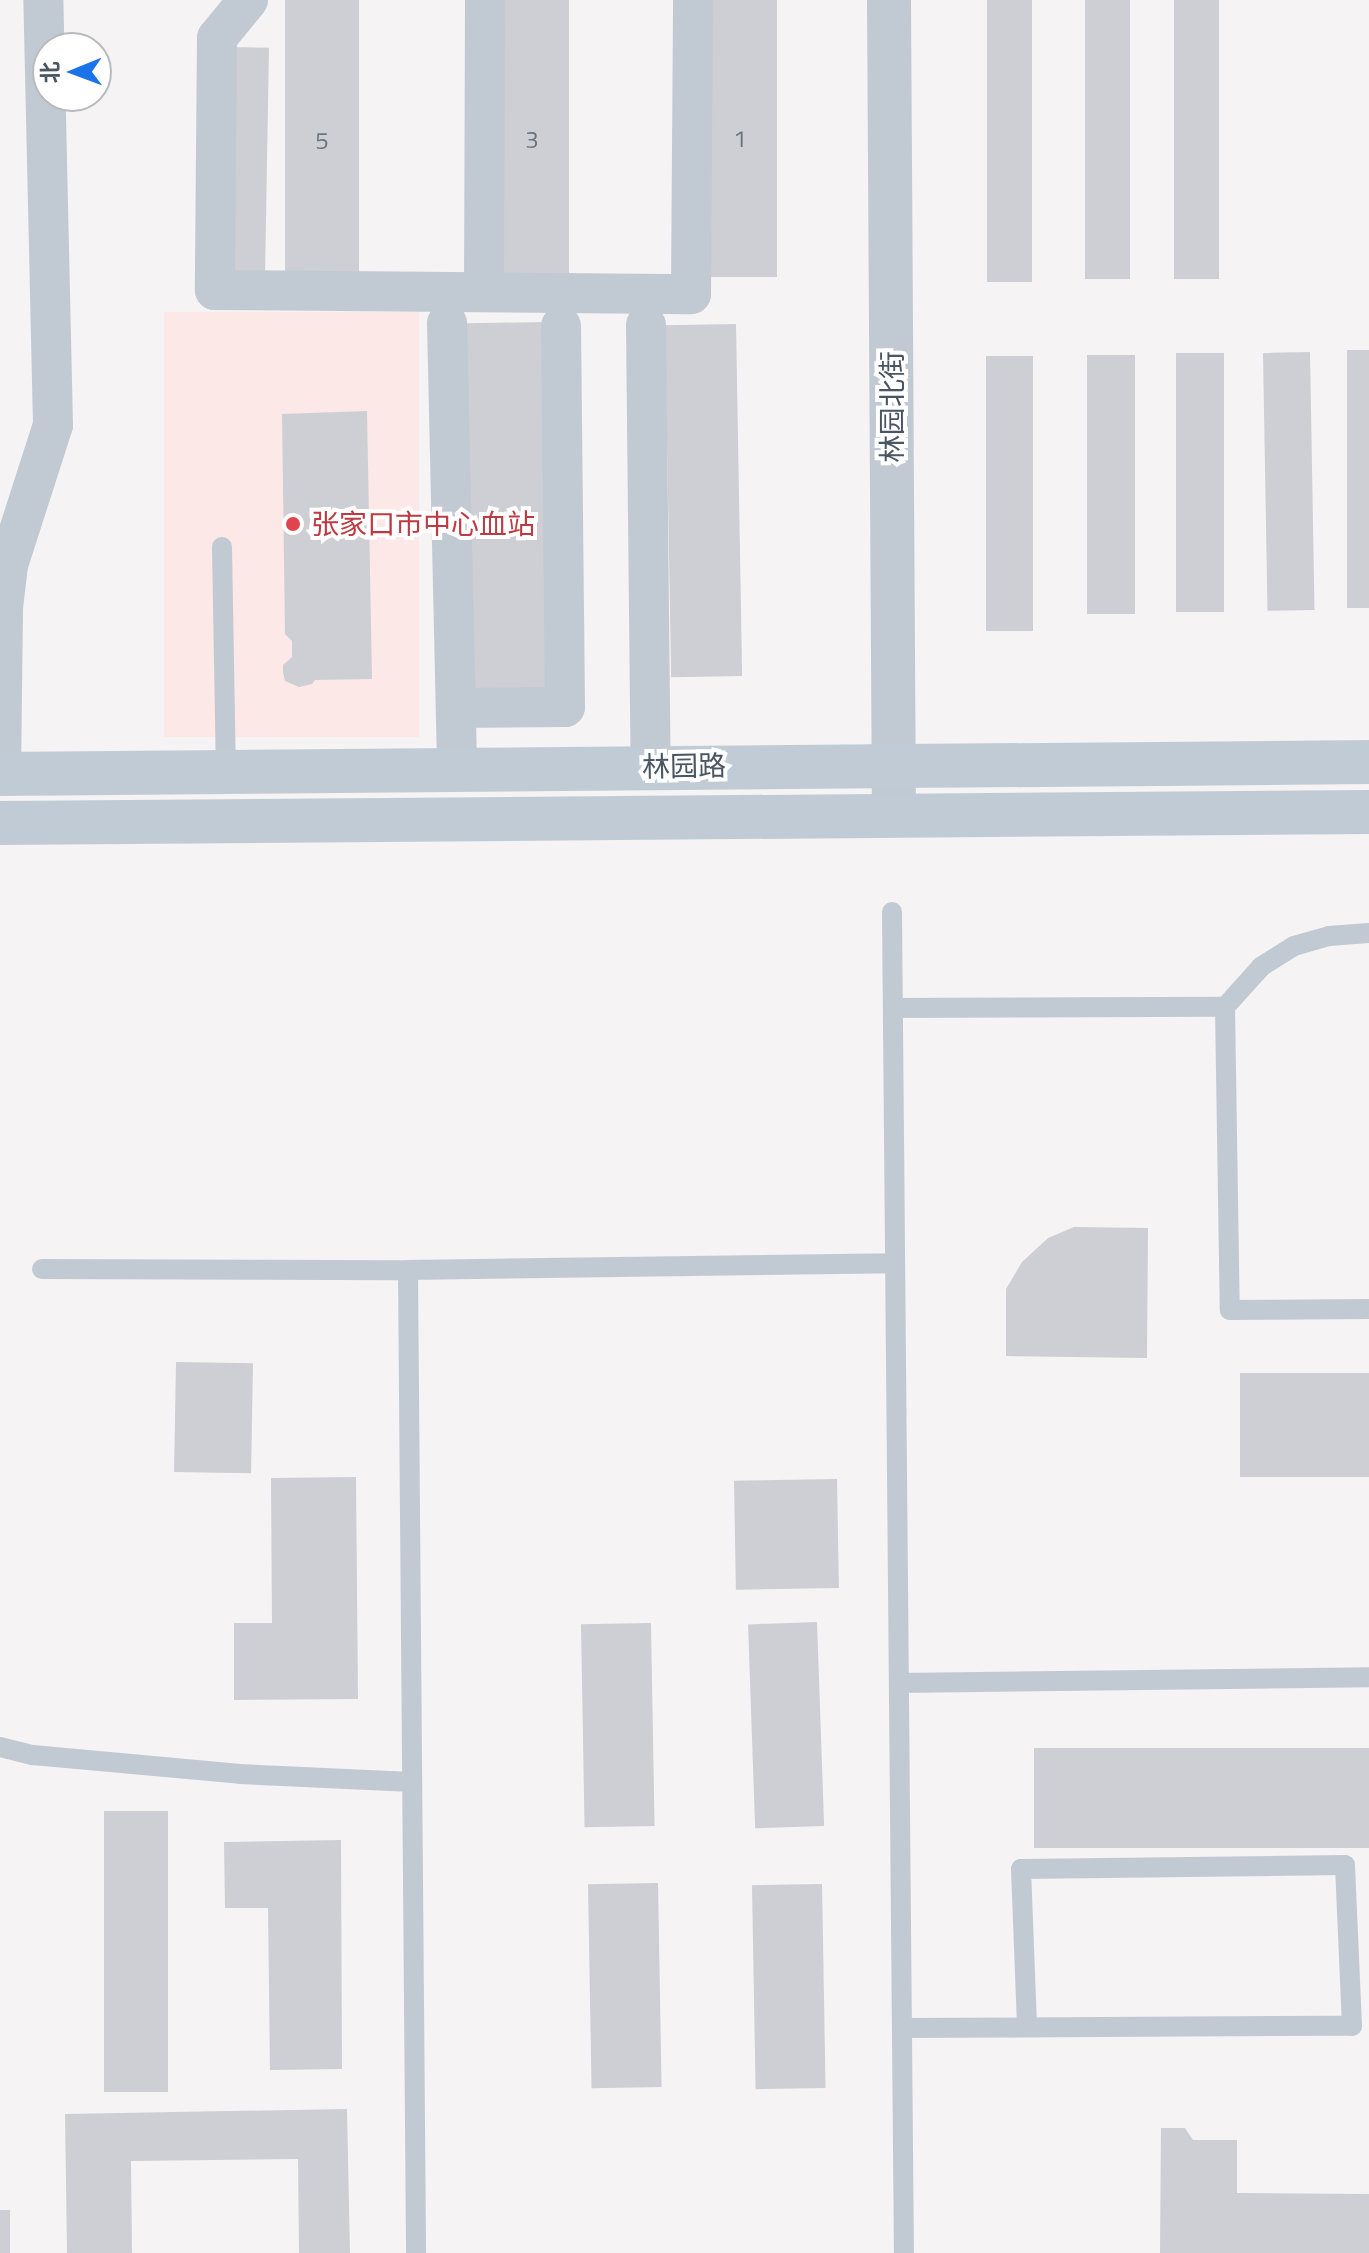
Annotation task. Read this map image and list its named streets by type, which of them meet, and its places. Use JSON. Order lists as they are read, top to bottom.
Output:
{
  "streets": {
    "main road": ["林园路"],
    "street": ["林园北街"]
  },
  "crossings": [
    ["林园北街", "林园路"]
  ],
  "places": ["张家口市中心血站"],
  "house_numbers": ["1", "3", "5"],
  "north": "left"
}
